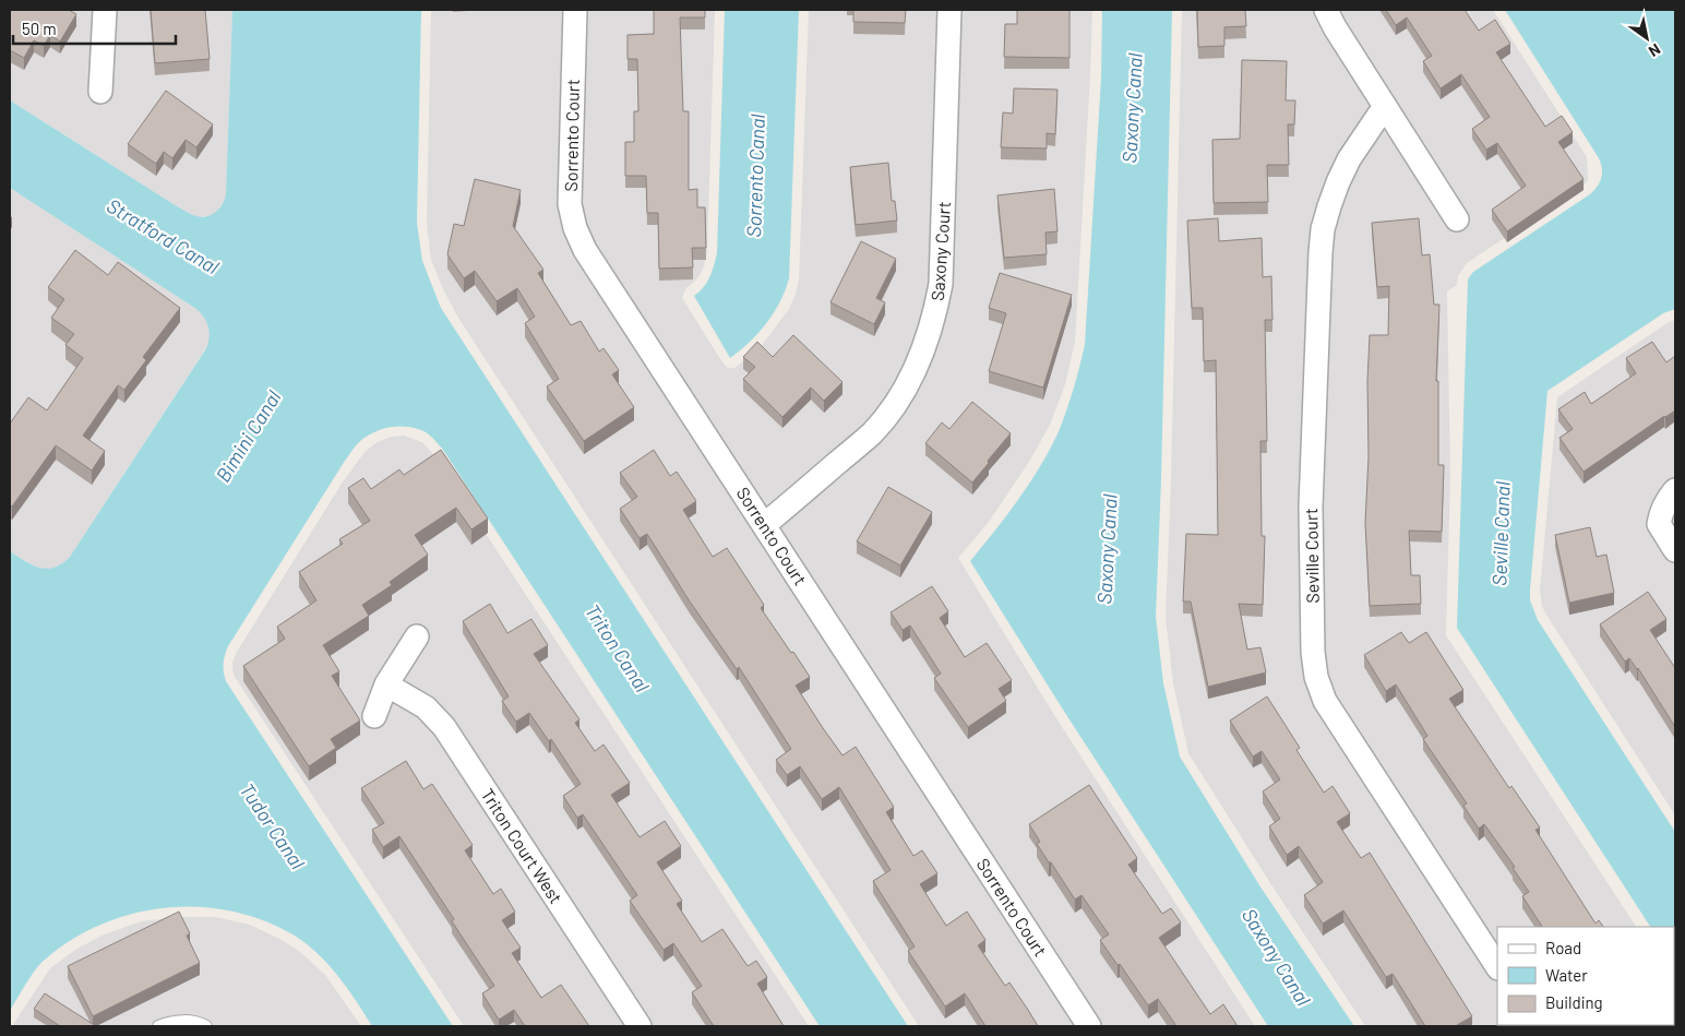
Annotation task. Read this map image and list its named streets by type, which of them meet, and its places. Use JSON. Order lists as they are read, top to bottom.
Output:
{
  "streets": {
    "street": [
      "Sorrento Court",
      "Saxony Court",
      "Seville Court",
      "Triton Court West"
    ]
  },
  "crossings": [
    ["Sorrento Court", "Saxony Court"]
  ],
  "water": [
    "Saxony Canal",
    "Sorrento Canal",
    "Stratford Canal",
    "Bimini Canal",
    "Seville Canal",
    "Triton Canal",
    "Tudor Canal"
  ],
  "legend": ["Road", "Water", "Building"],
  "scale_bar": "50 m",
  "north": "bottom right"
}
